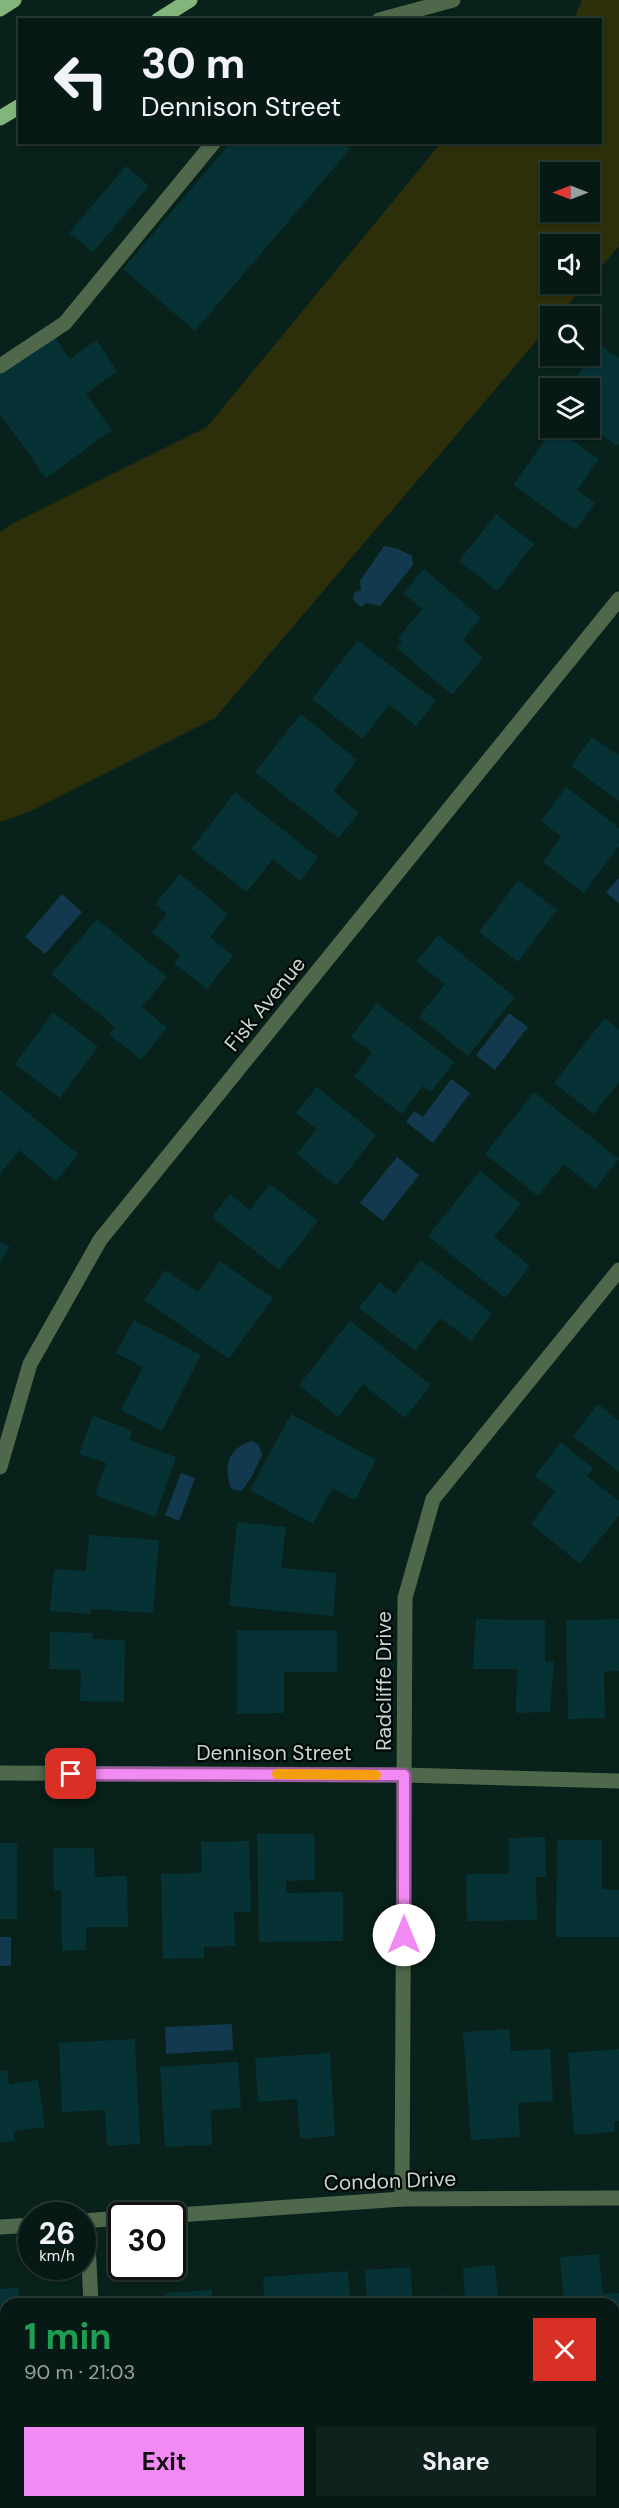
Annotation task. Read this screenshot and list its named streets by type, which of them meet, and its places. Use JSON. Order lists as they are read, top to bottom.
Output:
{
  "streets": {
    "street": [
      "Fisk Avenue",
      "Radcliffe Drive",
      "Dennison Street",
      "Condon Drive"
    ]
  },
  "crossings": [
    ["Radcliffe Drive", "Dennison Street"],
    ["Radcliffe Drive", "Condon Drive"]
  ],
  "north": "left",
  "page": {
    "turn": ["30 m", "Dennison Street"],
    "speed": "26 km/h",
    "limit": "30",
    "heading": ["1 min", "90 m · 21:03"],
    "buttons": ["Exit", "Share"]
  }
}
